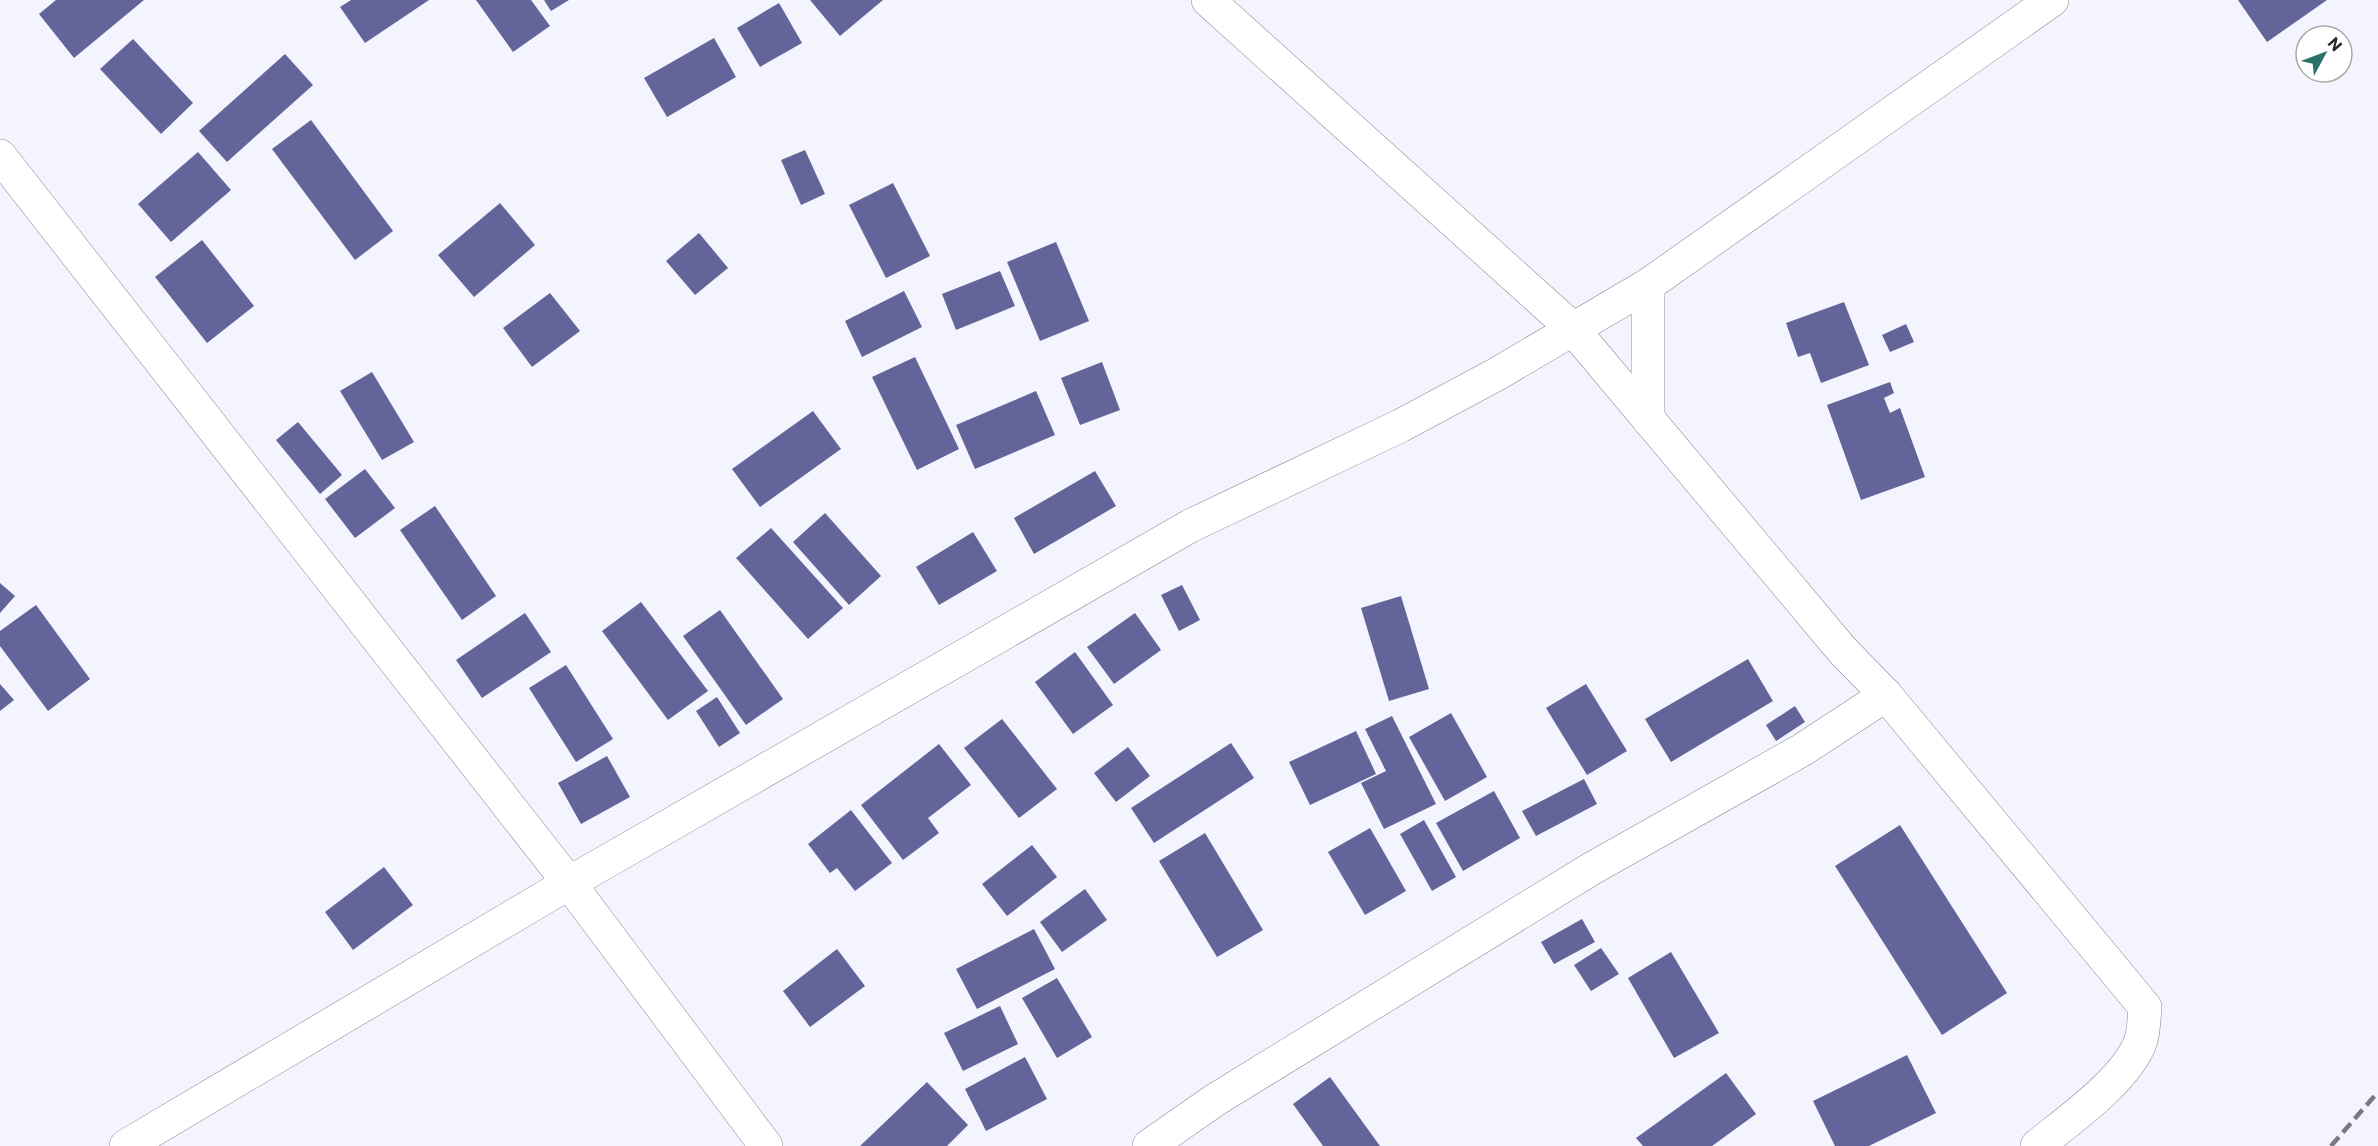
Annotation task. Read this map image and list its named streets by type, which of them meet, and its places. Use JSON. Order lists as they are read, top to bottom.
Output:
{
  "north": "top right"
}
